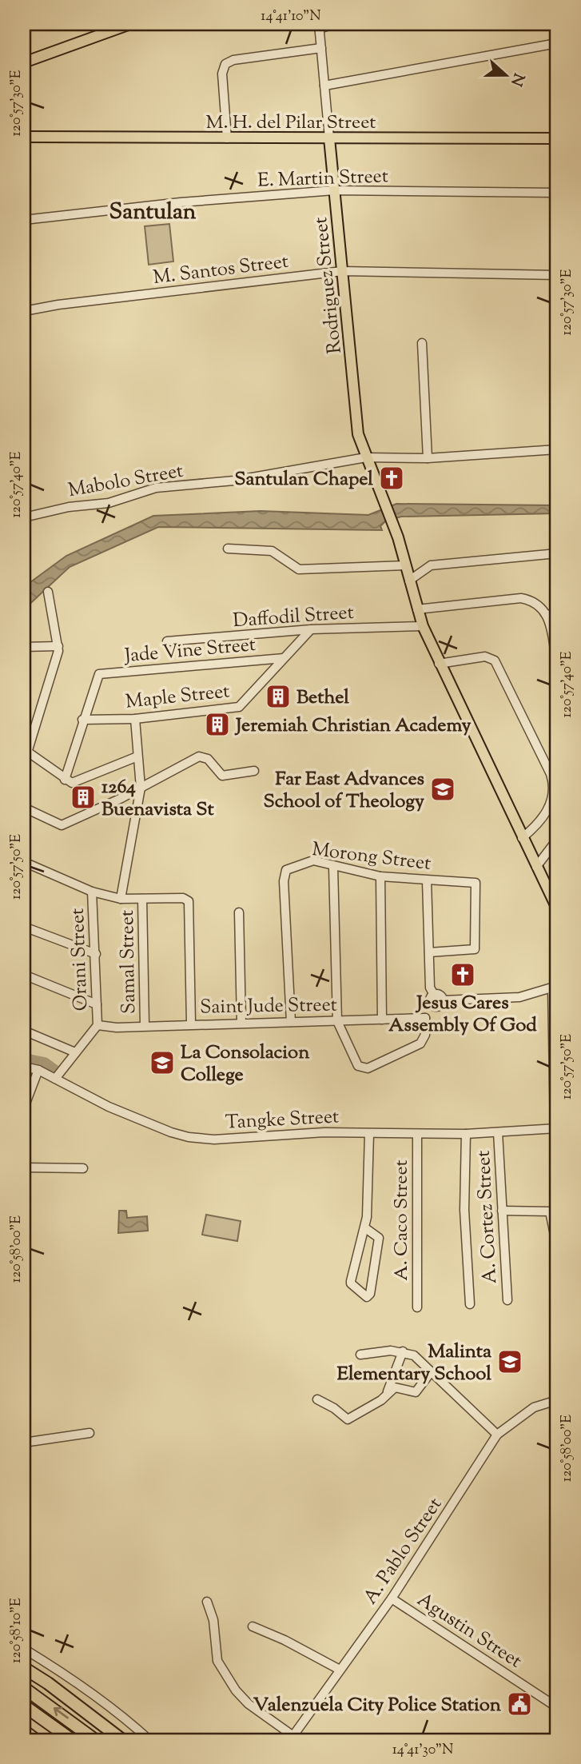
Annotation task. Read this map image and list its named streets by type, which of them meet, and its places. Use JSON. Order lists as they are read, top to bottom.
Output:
{
  "streets": {
    "main road": ["M. H. del Pilar Street", "Rodriguez Street"],
    "street": [
      "E. Martin Street",
      "M. Santos Street",
      "Mabolo Street",
      "Daffodil Street",
      "Jade Vine Street",
      "Maple Street",
      "Morong Street",
      "Orani Street",
      "Samal Street",
      "Saint Jude Street",
      "Tangke Street",
      "A. Cortez Street",
      "A. Caco Street",
      "A. Pablo Street",
      "Agustin Street"
    ]
  },
  "crossings": [
    ["M. H. del Pilar Street", "Rodriguez Street"],
    ["E. Martin Street", "Rodriguez Street"],
    ["M. Santos Street", "Rodriguez Street"],
    ["Rodriguez Street", "Mabolo Street"],
    ["Rodriguez Street", "Daffodil Street"],
    ["Daffodil Street", "Maple Street"],
    ["Jade Vine Street", "Maple Street"],
    ["Morong Street", "Saint Jude Street"],
    ["Orani Street", "Saint Jude Street"],
    ["Orani Street", "Tangke Street"],
    ["Samal Street", "Saint Jude Street"],
    ["Tangke Street", "A. Cortez Street"],
    ["Tangke Street", "A. Caco Street"],
    ["A. Pablo Street", "Agustin Street"]
  ],
  "districts": ["Santulan"],
  "places": {
    "church": ["Santulan Chapel", "Jesus Cares Assembly Of God"],
    "building": ["Bethel", "Jeremiah Christian Academy", "1264 Buenavista St"],
    "school or university": ["Far East Advances School of Theology", "La Consolacion College", "Malinta Elementary School"],
    "public building": ["Valenzuela City Police Station"]
  },
  "north": "right",
  "coordinates": [
    "14°41'10\"N",
    "120°57'30\"E",
    "120°57'40\"E",
    "120°57'50\"E",
    "120°58'00\"E",
    "120°58'10\"E",
    "14°41'30\"N"
  ]
}
